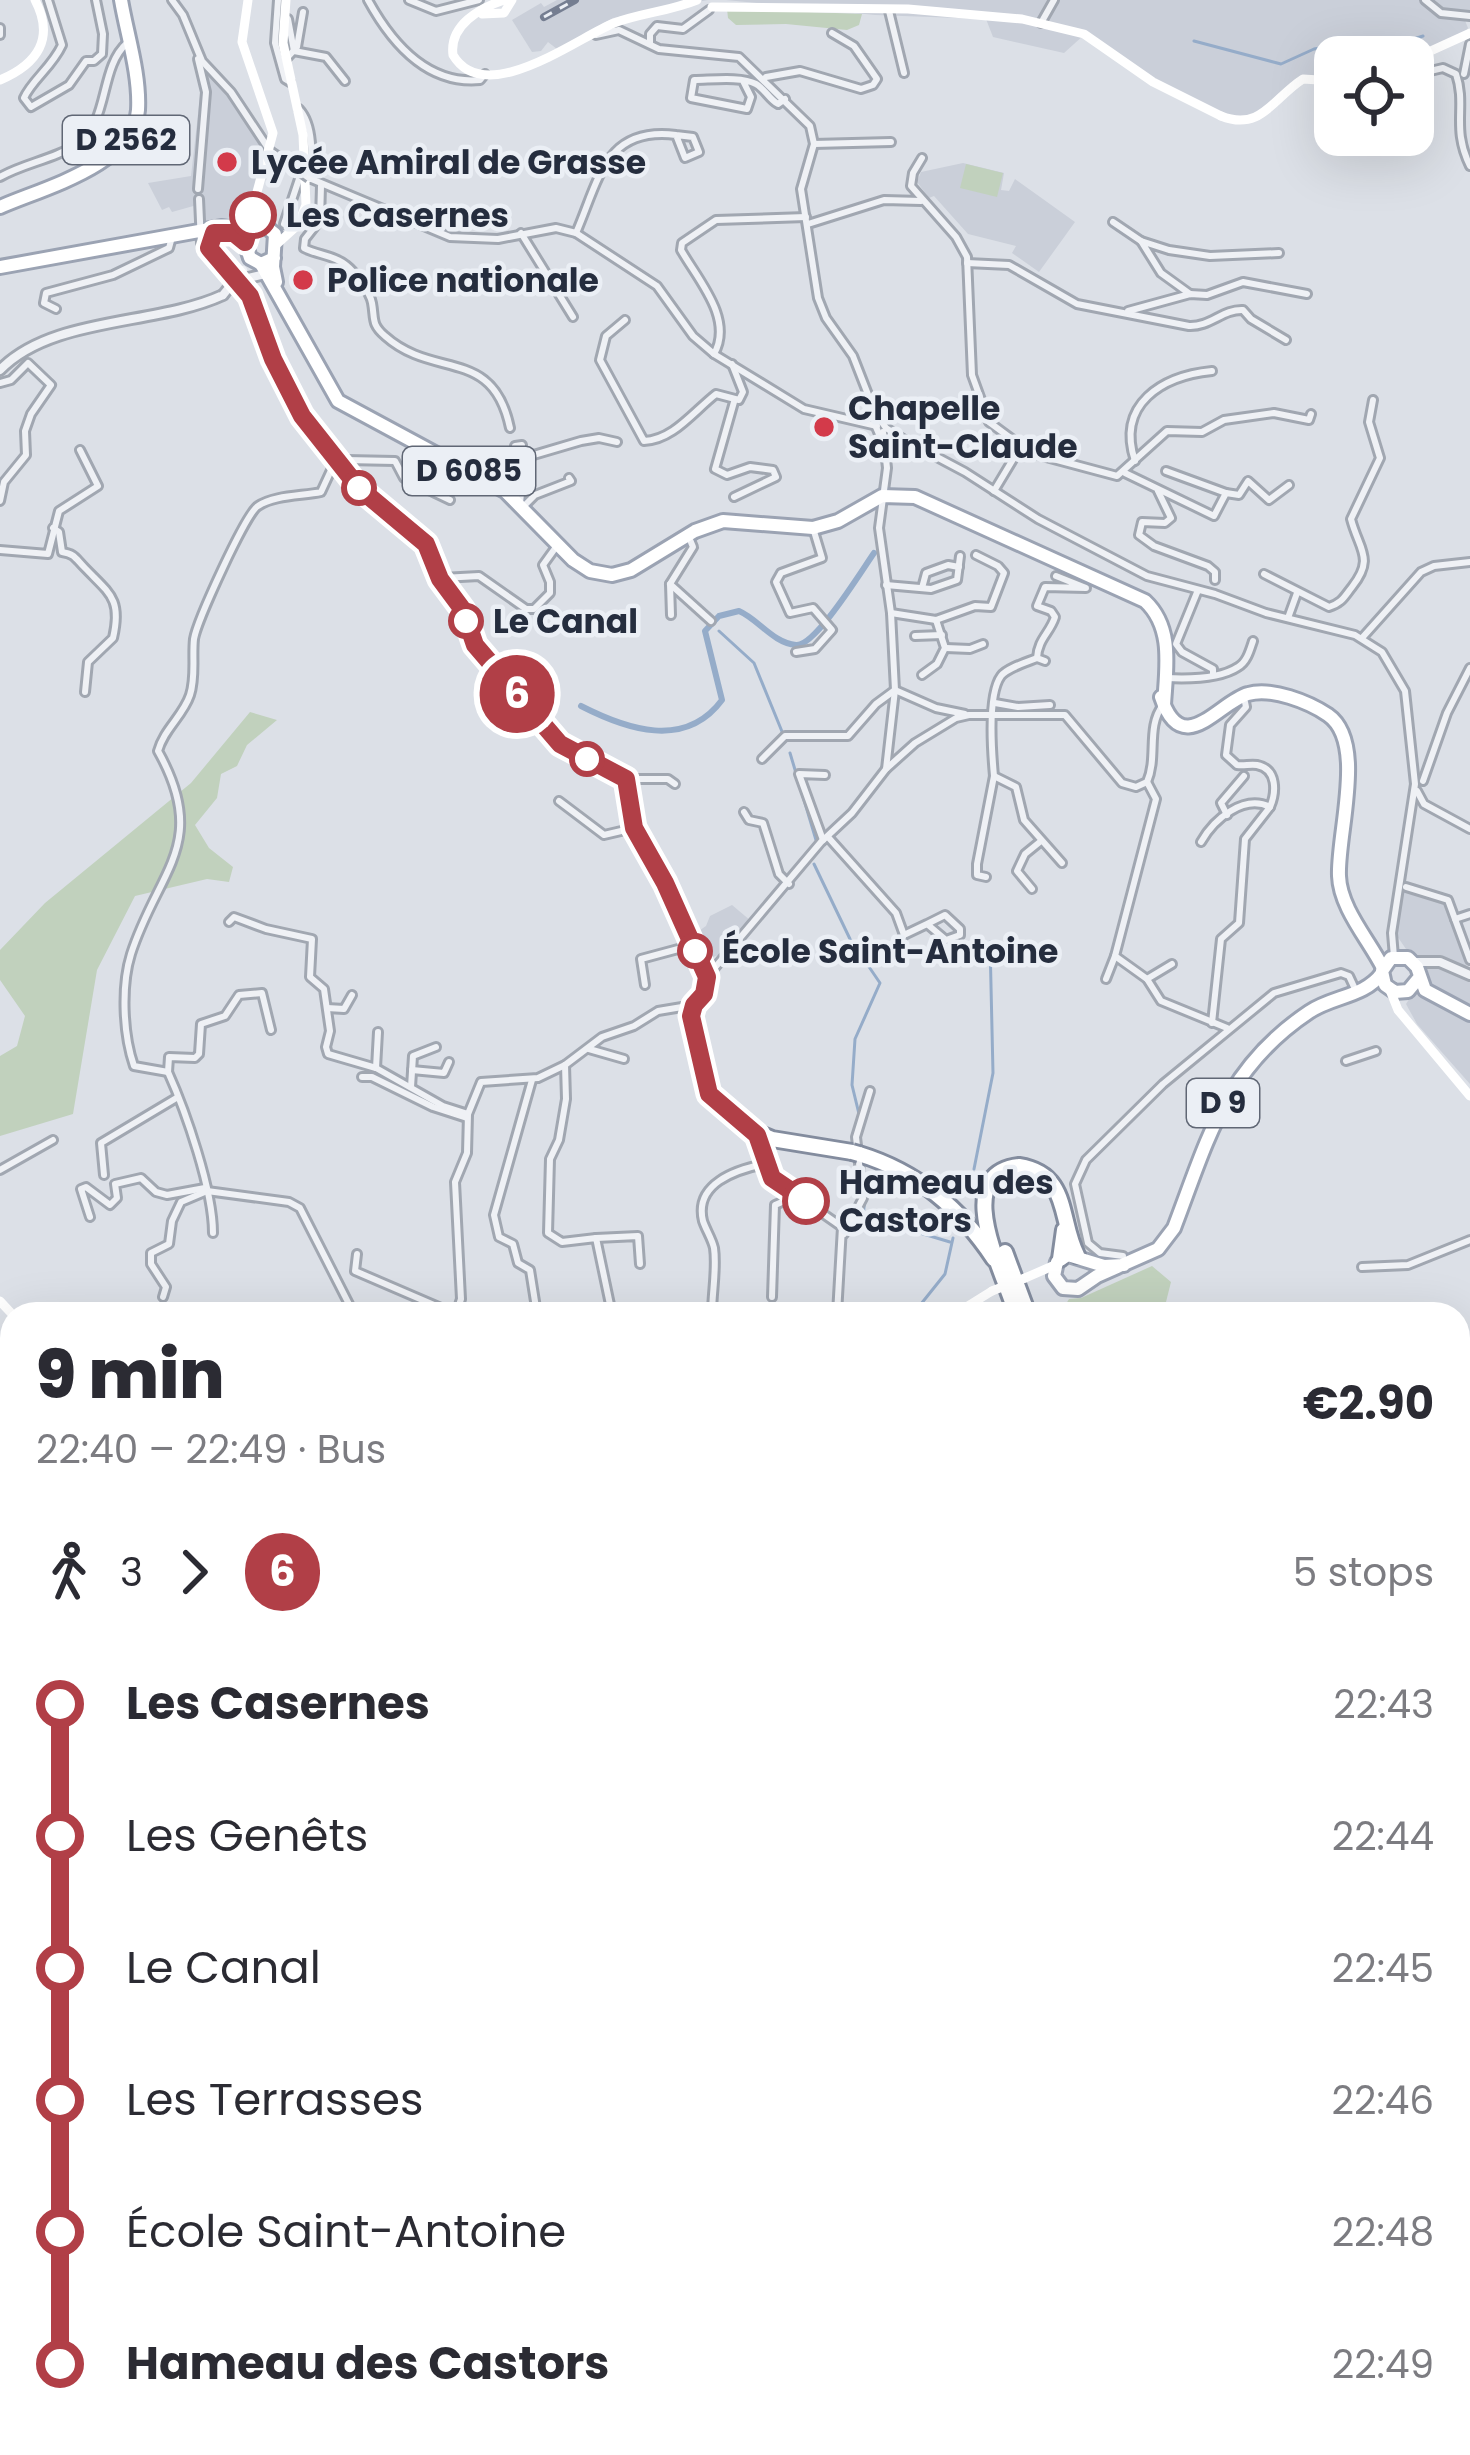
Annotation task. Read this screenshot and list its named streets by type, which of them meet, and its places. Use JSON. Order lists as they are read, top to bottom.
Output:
{
  "streets": {
    "main road": ["D 2562", "D 6085", "D 9"]
  },
  "places": [
    "Lycée Amiral de Grasse",
    "Les Casernes",
    "Police nationale",
    "Chapelle Saint-Claude",
    "Le Canal",
    "École Saint-Antoine",
    "Hameau des Castors"
  ],
  "lines": ["bus line 6"],
  "page": {
    "on_map": "6",
    "heading": ["9 min", "22:40 – 22:49 · Bus", "€2.90"],
    "legs": ["3", "6", "5 stops"],
    "list": [
      {
        "name": "Les Casernes",
        "value": "22:43"
      },
      {
        "name": "Les Genêts",
        "value": "22:44"
      },
      {
        "name": "Le Canal",
        "value": "22:45"
      },
      {
        "name": "Les Terrasses",
        "value": "22:46"
      },
      {
        "name": "École Saint-Antoine",
        "value": "22:48"
      },
      {
        "name": "Hameau des Castors",
        "value": "22:49"
      }
    ]
  }
}
